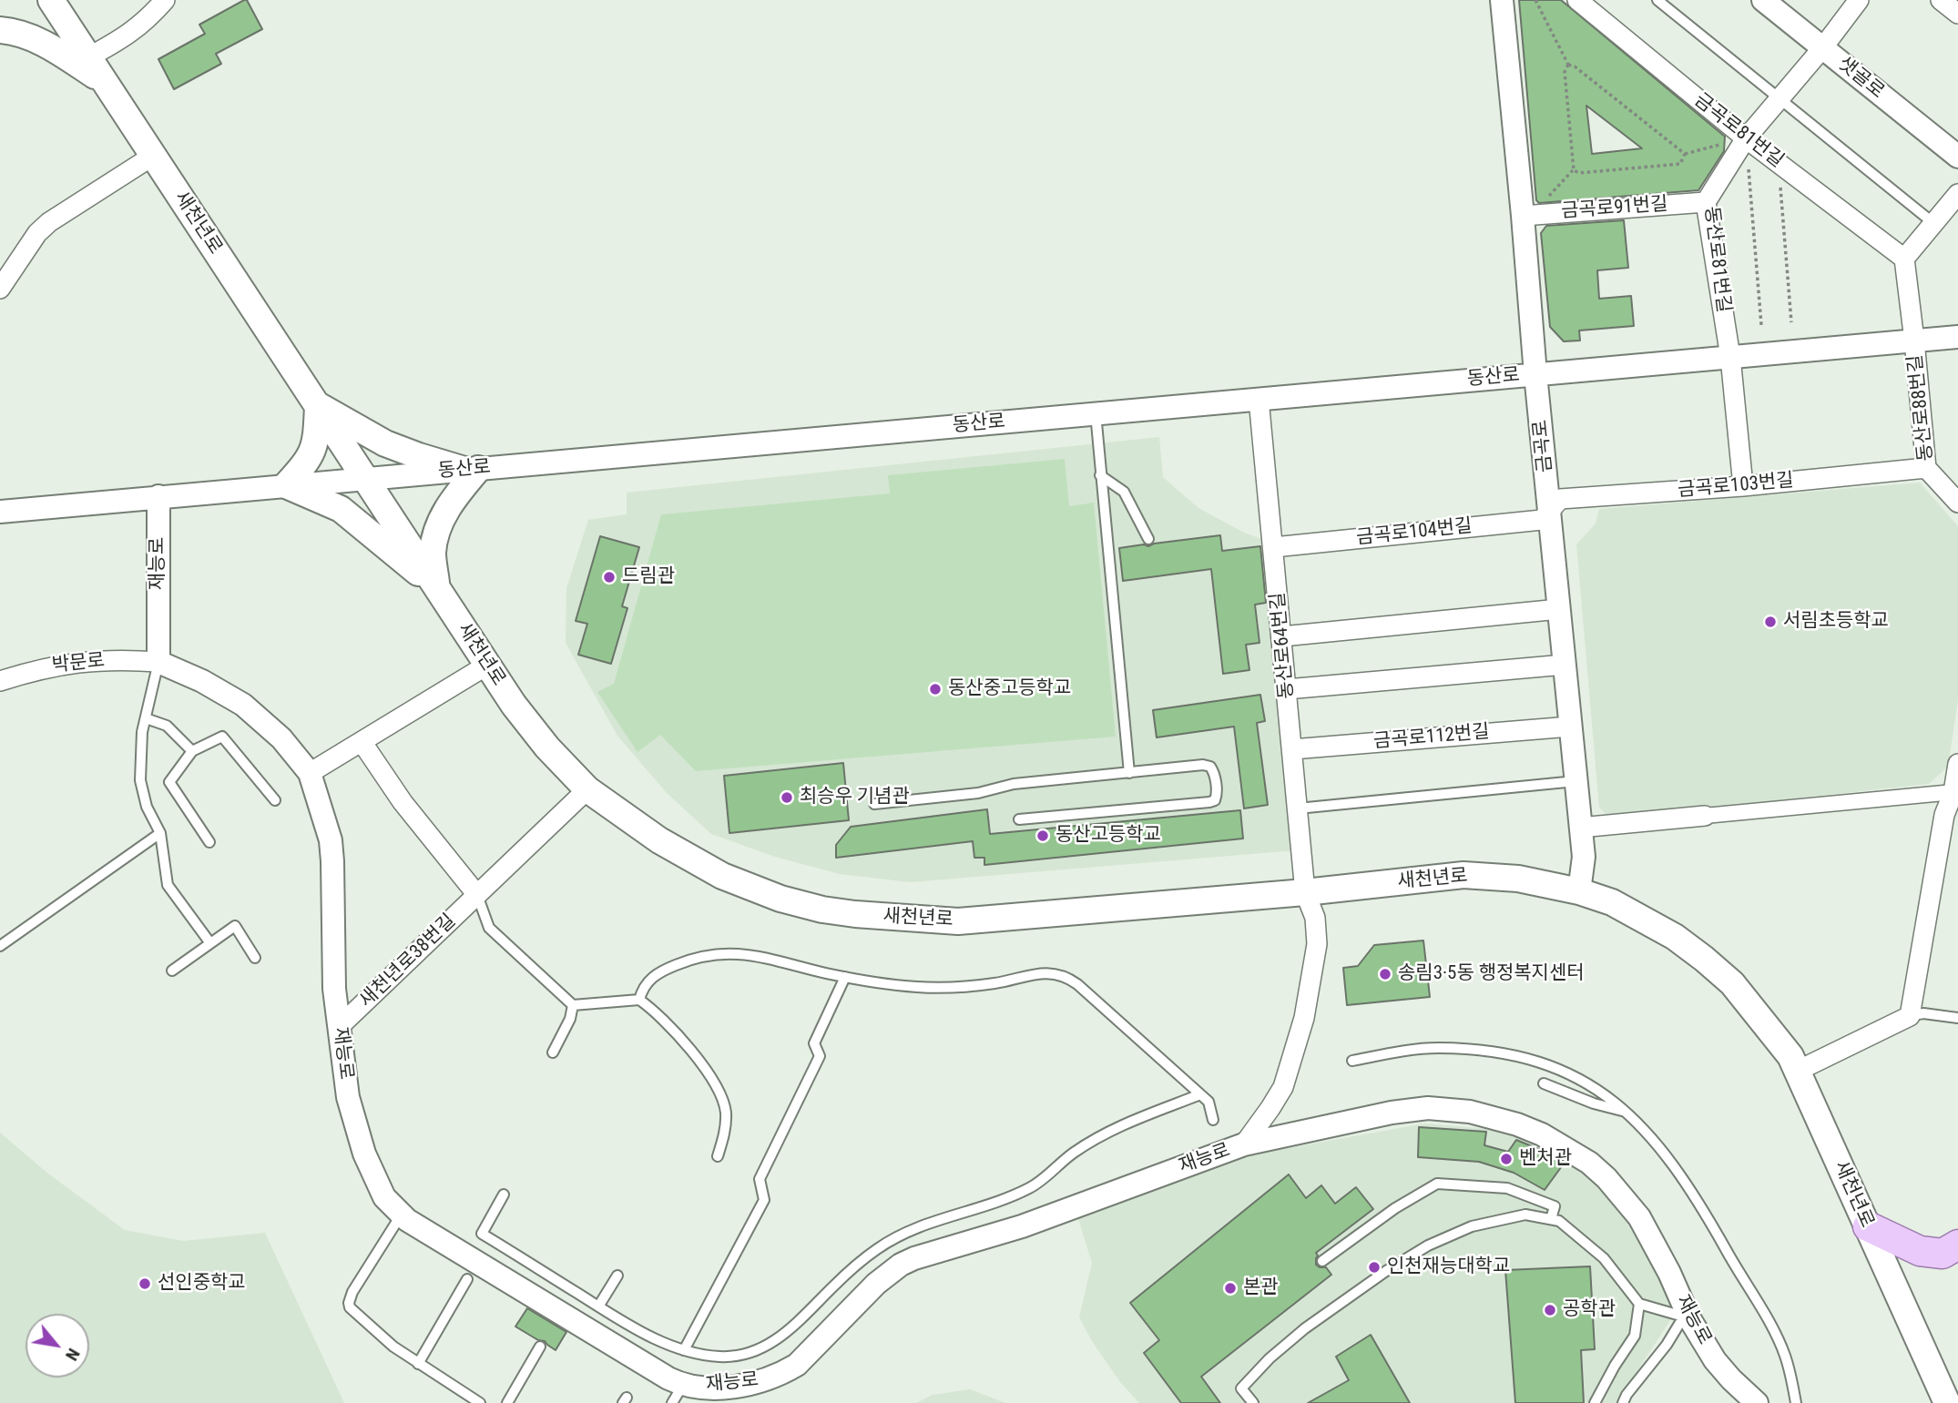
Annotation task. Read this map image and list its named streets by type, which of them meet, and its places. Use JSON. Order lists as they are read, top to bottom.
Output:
{
  "streets": {
    "main road": ["새천년로"],
    "street": [
      "샛골로",
      "금곡로81번길",
      "금곡로91번길",
      "동산로81번길",
      "동산로",
      "동산로88번길",
      "금곡로",
      "금곡로103번길",
      "금곡로104번길",
      "재능로",
      "동산로64번길",
      "박문로",
      "금곡로112번길",
      "새천년로38번길"
    ]
  },
  "crossings": [
    ["샛골로", "동산로81번길"],
    ["금곡로81번길", "동산로81번길"],
    ["금곡로81번길", "동산로88번길"],
    ["금곡로91번길", "동산로81번길"],
    ["금곡로91번길", "금곡로"],
    ["새천년로", "동산로"],
    ["새천년로", "금곡로"],
    ["새천년로", "동산로64번길"],
    ["새천년로", "새천년로38번길"],
    ["동산로81번길", "동산로"],
    ["동산로81번길", "금곡로103번길"],
    ["동산로", "동산로88번길"],
    ["동산로", "금곡로"],
    ["동산로", "재능로"],
    ["동산로", "동산로64번길"],
    ["동산로88번길", "금곡로103번길"],
    ["금곡로", "금곡로103번길"],
    ["금곡로", "금곡로104번길"],
    ["금곡로", "금곡로112번길"],
    ["금곡로103번길", "금곡로104번길"],
    ["금곡로104번길", "동산로64번길"],
    ["재능로", "동산로64번길"],
    ["재능로", "박문로"],
    ["재능로", "새천년로38번길"],
    ["동산로64번길", "금곡로112번길"]
  ],
  "places": [
    "드림관",
    "서림초등학교",
    "동산중고등학교",
    "최승우 기념관",
    "동산고등학교",
    "송림3·5동 행정복지센터",
    "벤처관",
    "인천재능대학교",
    "선인중학교",
    "본관",
    "공학관"
  ],
  "north": "bottom right"
}
